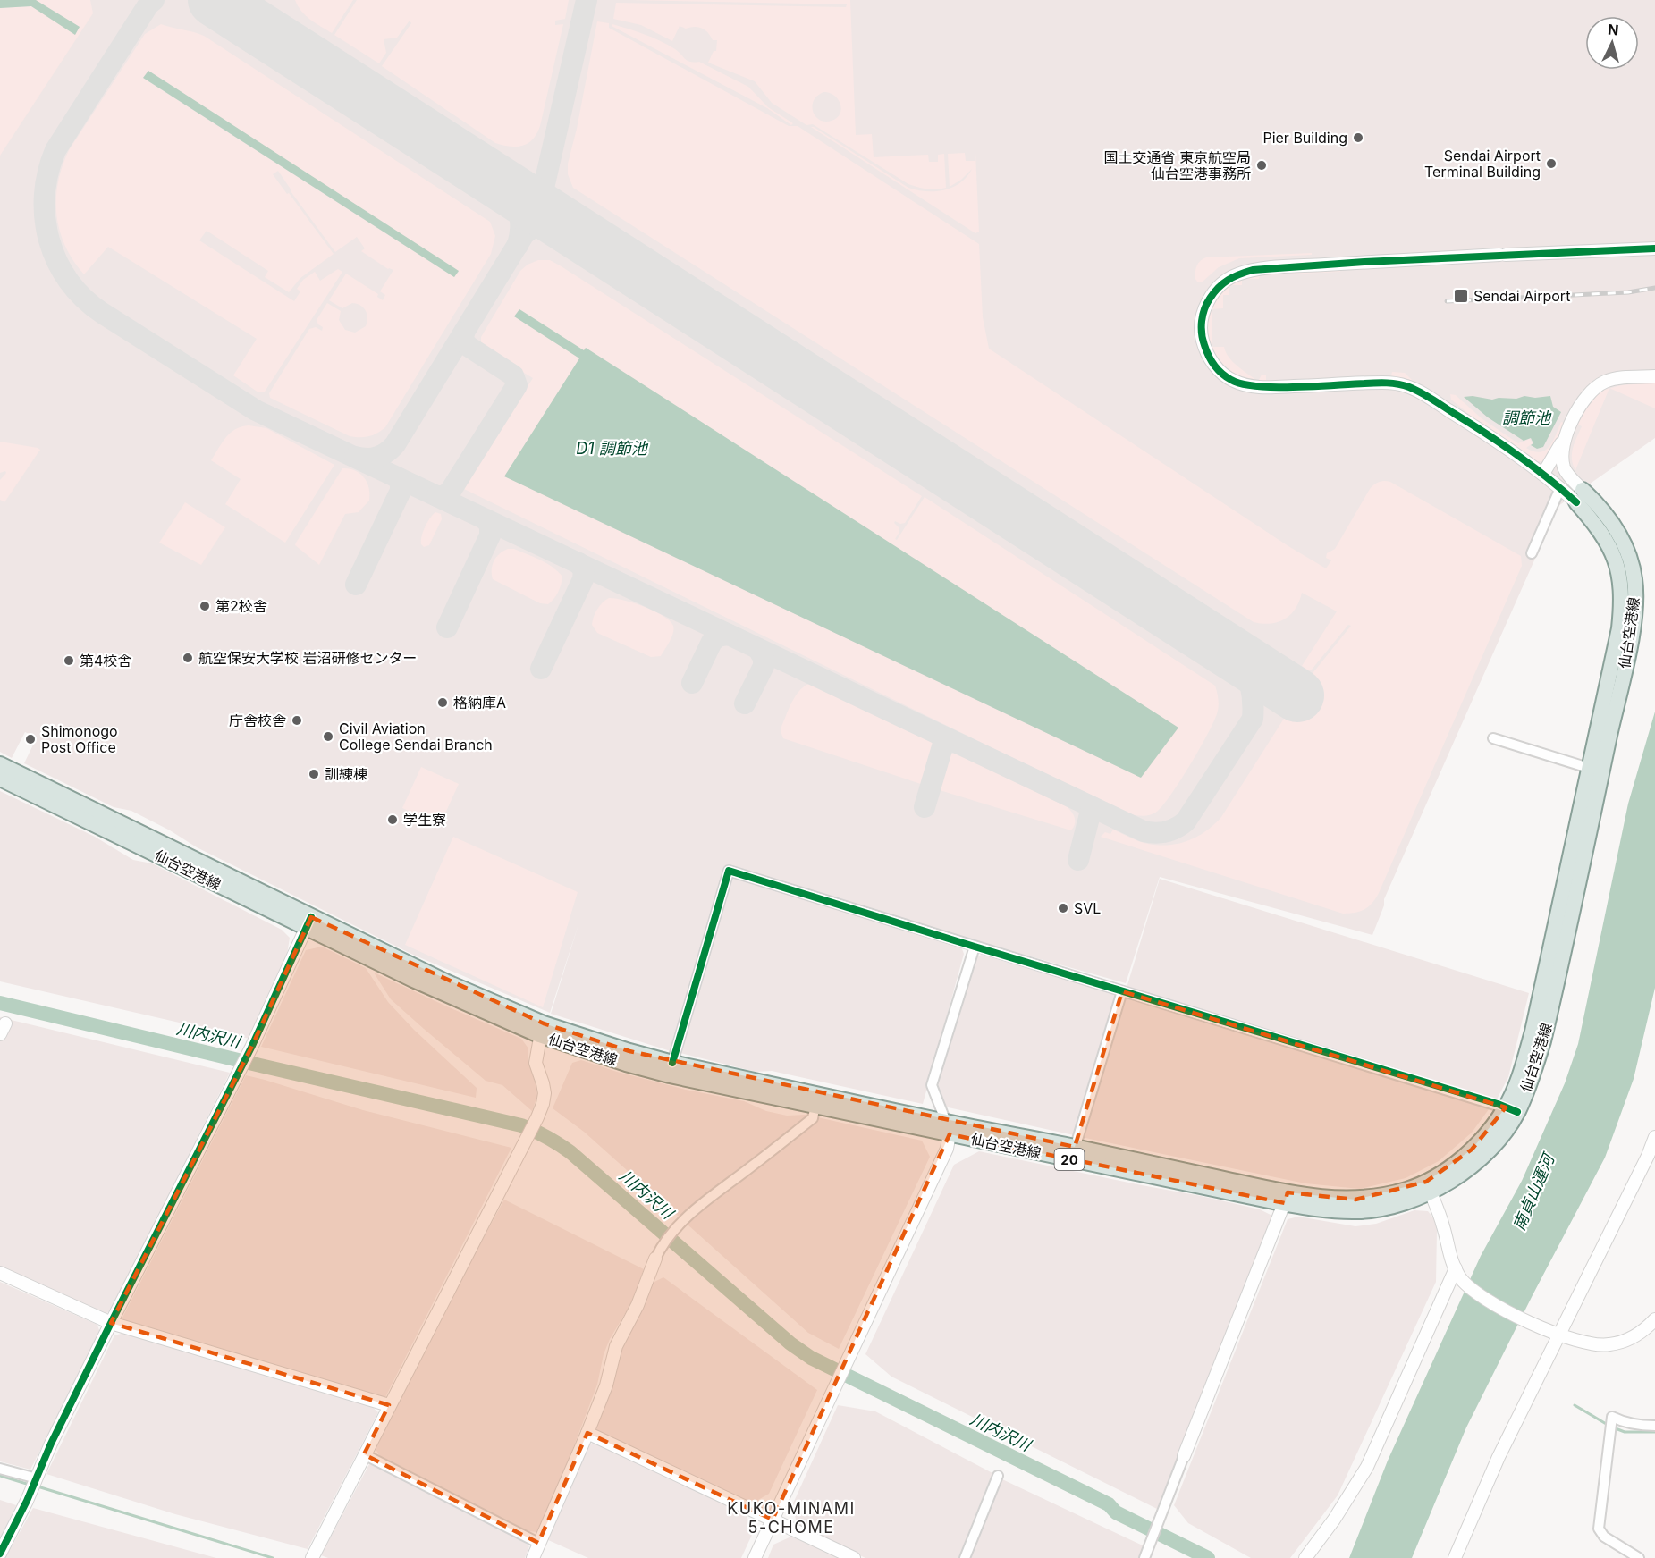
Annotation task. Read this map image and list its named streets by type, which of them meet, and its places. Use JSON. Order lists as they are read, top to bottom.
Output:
{
  "streets": {
    "main road": ["仙台空港線", "20"]
  },
  "districts": ["KUKO-MINAMI 5-CHOME"],
  "water": [
    "調節池",
    "D1 調節池",
    "川内沢川",
    "南貞山運河"
  ],
  "places": {
    "other": [
      "Pier Building",
      "Sendai Airport Terminal Building",
      "国土交通省 東京航空局 仙台空港事務所",
      "第2校舎",
      "航空保安大学校 岩沼研修センター",
      "第4校舎",
      "格納庫A",
      "庁舎校舎",
      "Civil Aviation College Sendai Branch",
      "Shimonogo Post Office",
      "訓練棟",
      "学生寮",
      "SVL"
    ],
    "transit": ["Sendai Airport"]
  },
  "north": "top"
}
